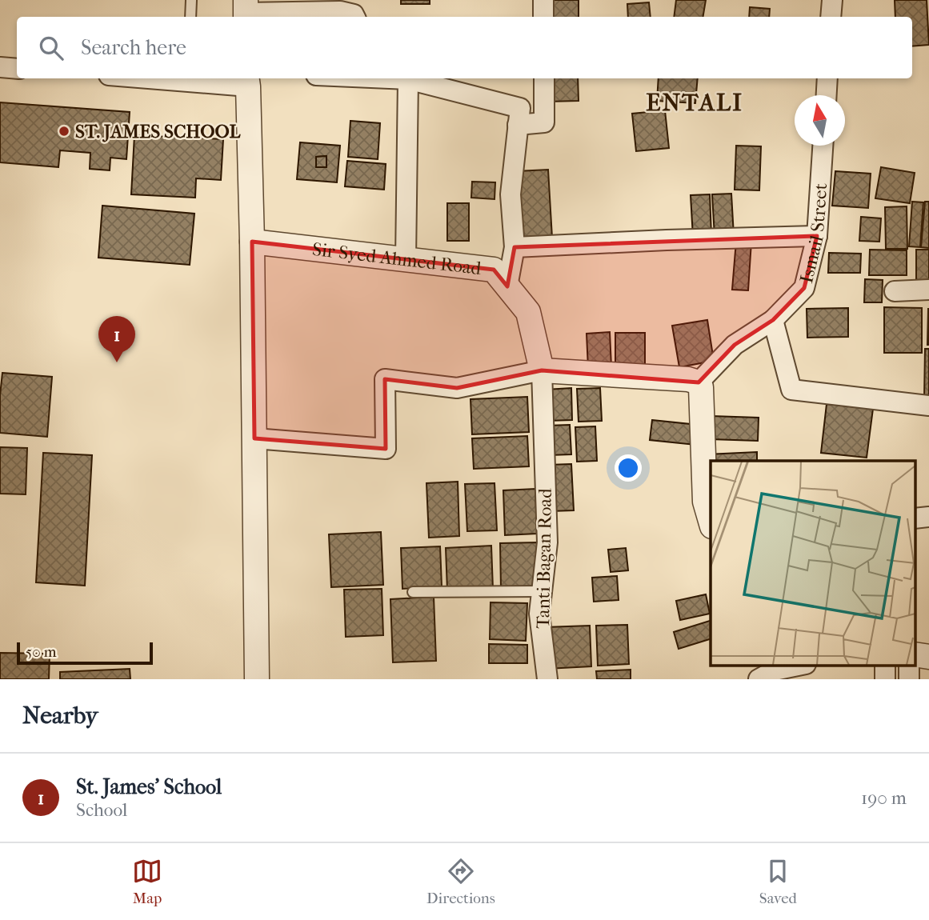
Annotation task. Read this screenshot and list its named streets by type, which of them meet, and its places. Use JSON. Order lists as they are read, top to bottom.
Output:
{
  "streets": {
    "street": ["Ismail Street", "Sir Syed Ahmed Road", "Tanti Bagan Road"]
  },
  "crossings": [
    ["Sir Syed Ahmed Road", "Tanti Bagan Road"]
  ],
  "districts": ["ENTALI"],
  "places": ["ST. JAMES SCHOOL"],
  "scale_bar": "50 m",
  "north": "top",
  "page": {
    "search": "Search here",
    "pins": "1",
    "scale": "50 m",
    "heading": "Nearby",
    "list": [
      {
        "mark": "1",
        "name": "St. James' School",
        "note": "School",
        "value": "190 m"
      }
    ],
    "nav": ["Map", "Directions", "Saved"]
  }
}
